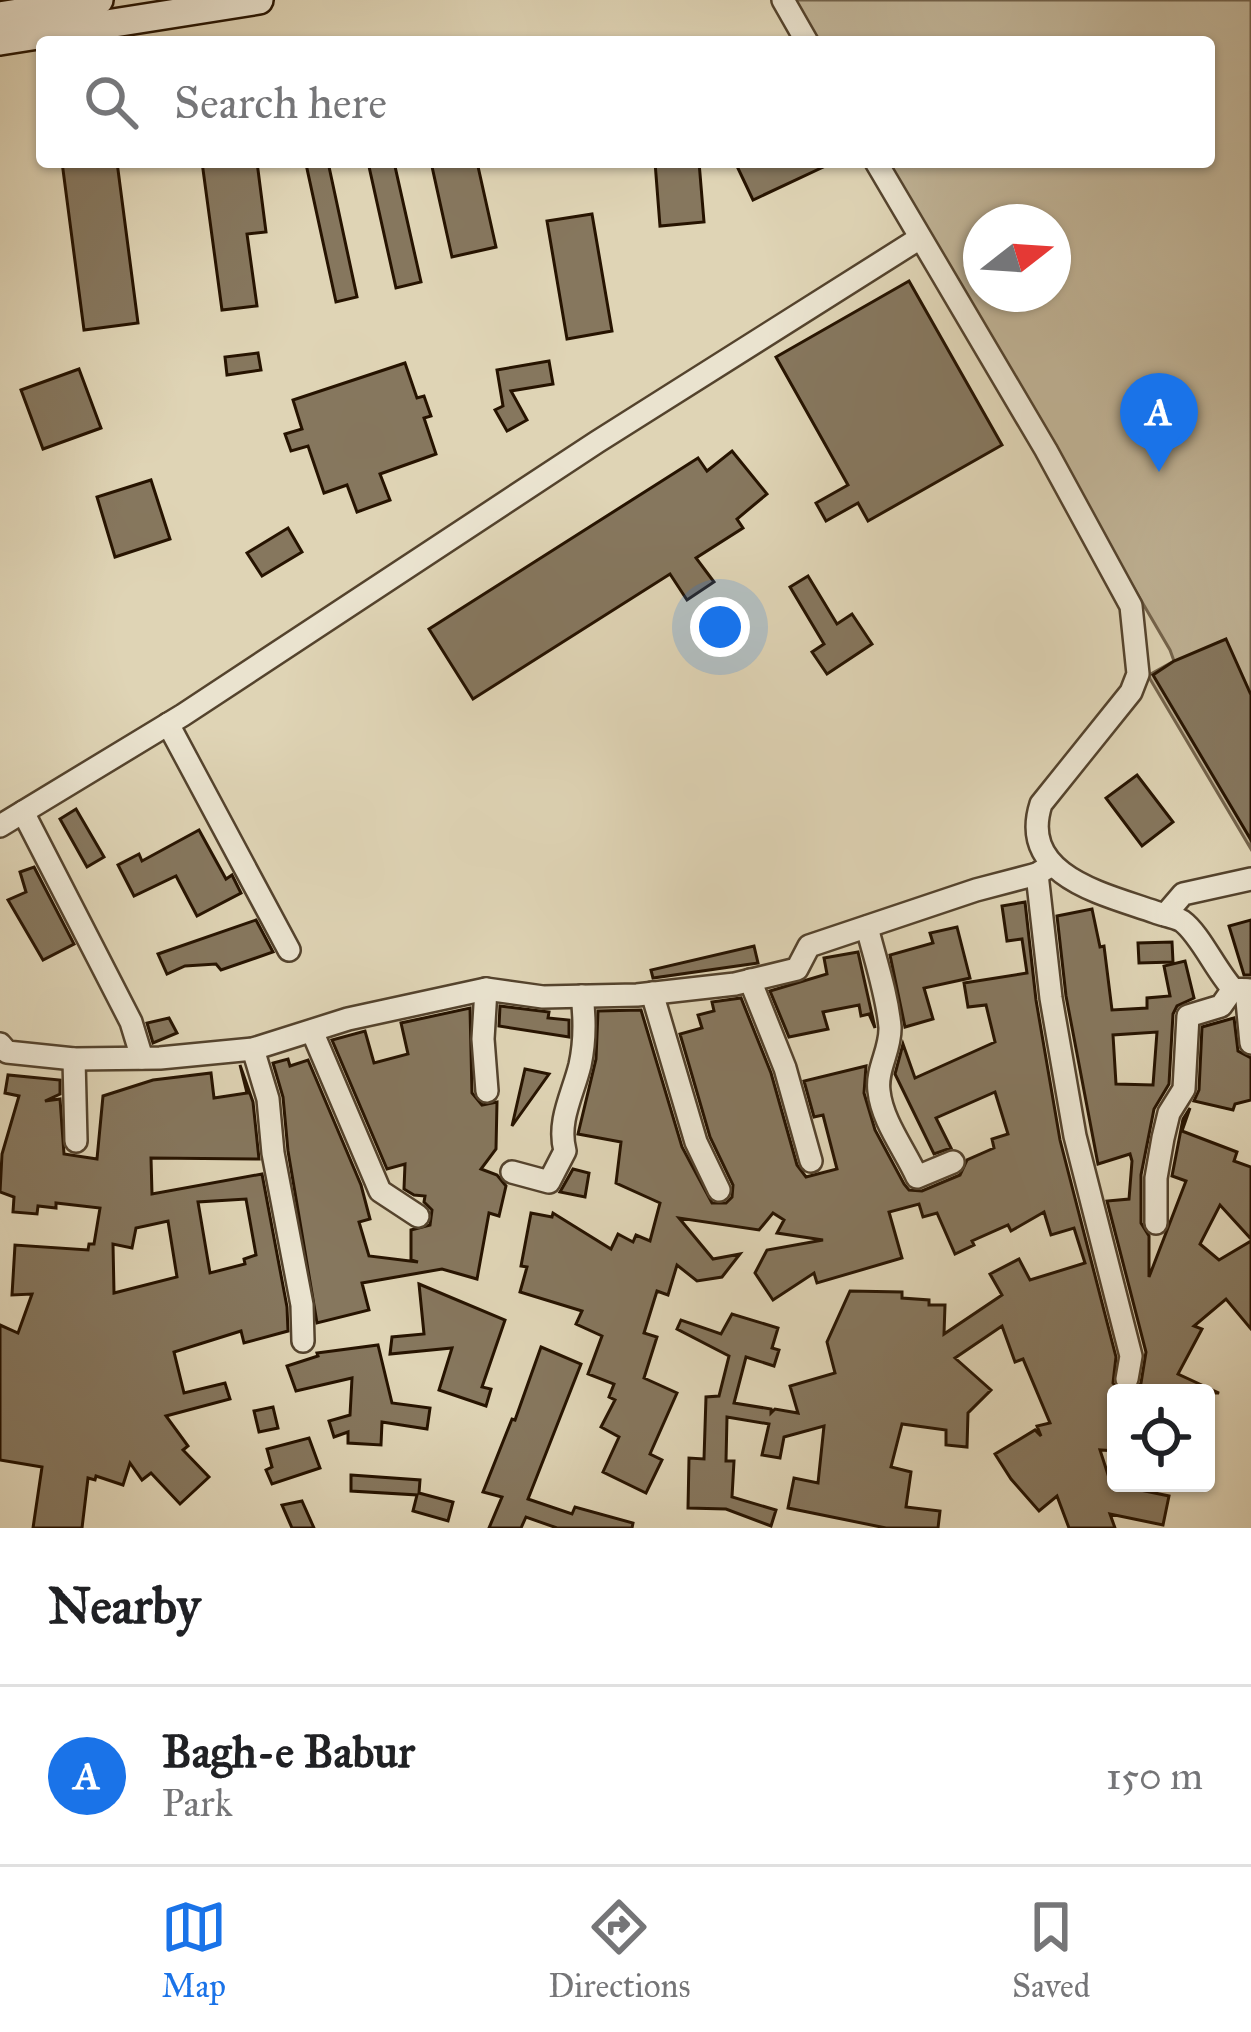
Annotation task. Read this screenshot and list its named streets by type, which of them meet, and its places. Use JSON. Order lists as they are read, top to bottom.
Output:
{
  "north": "right",
  "page": {
    "search": "Search here",
    "pins": "A",
    "heading": "Nearby",
    "list": [
      {
        "mark": "A",
        "name": "Bagh-e Babur",
        "note": "Park",
        "value": "150 m"
      }
    ],
    "nav": ["Map", "Directions", "Saved"]
  }
}
